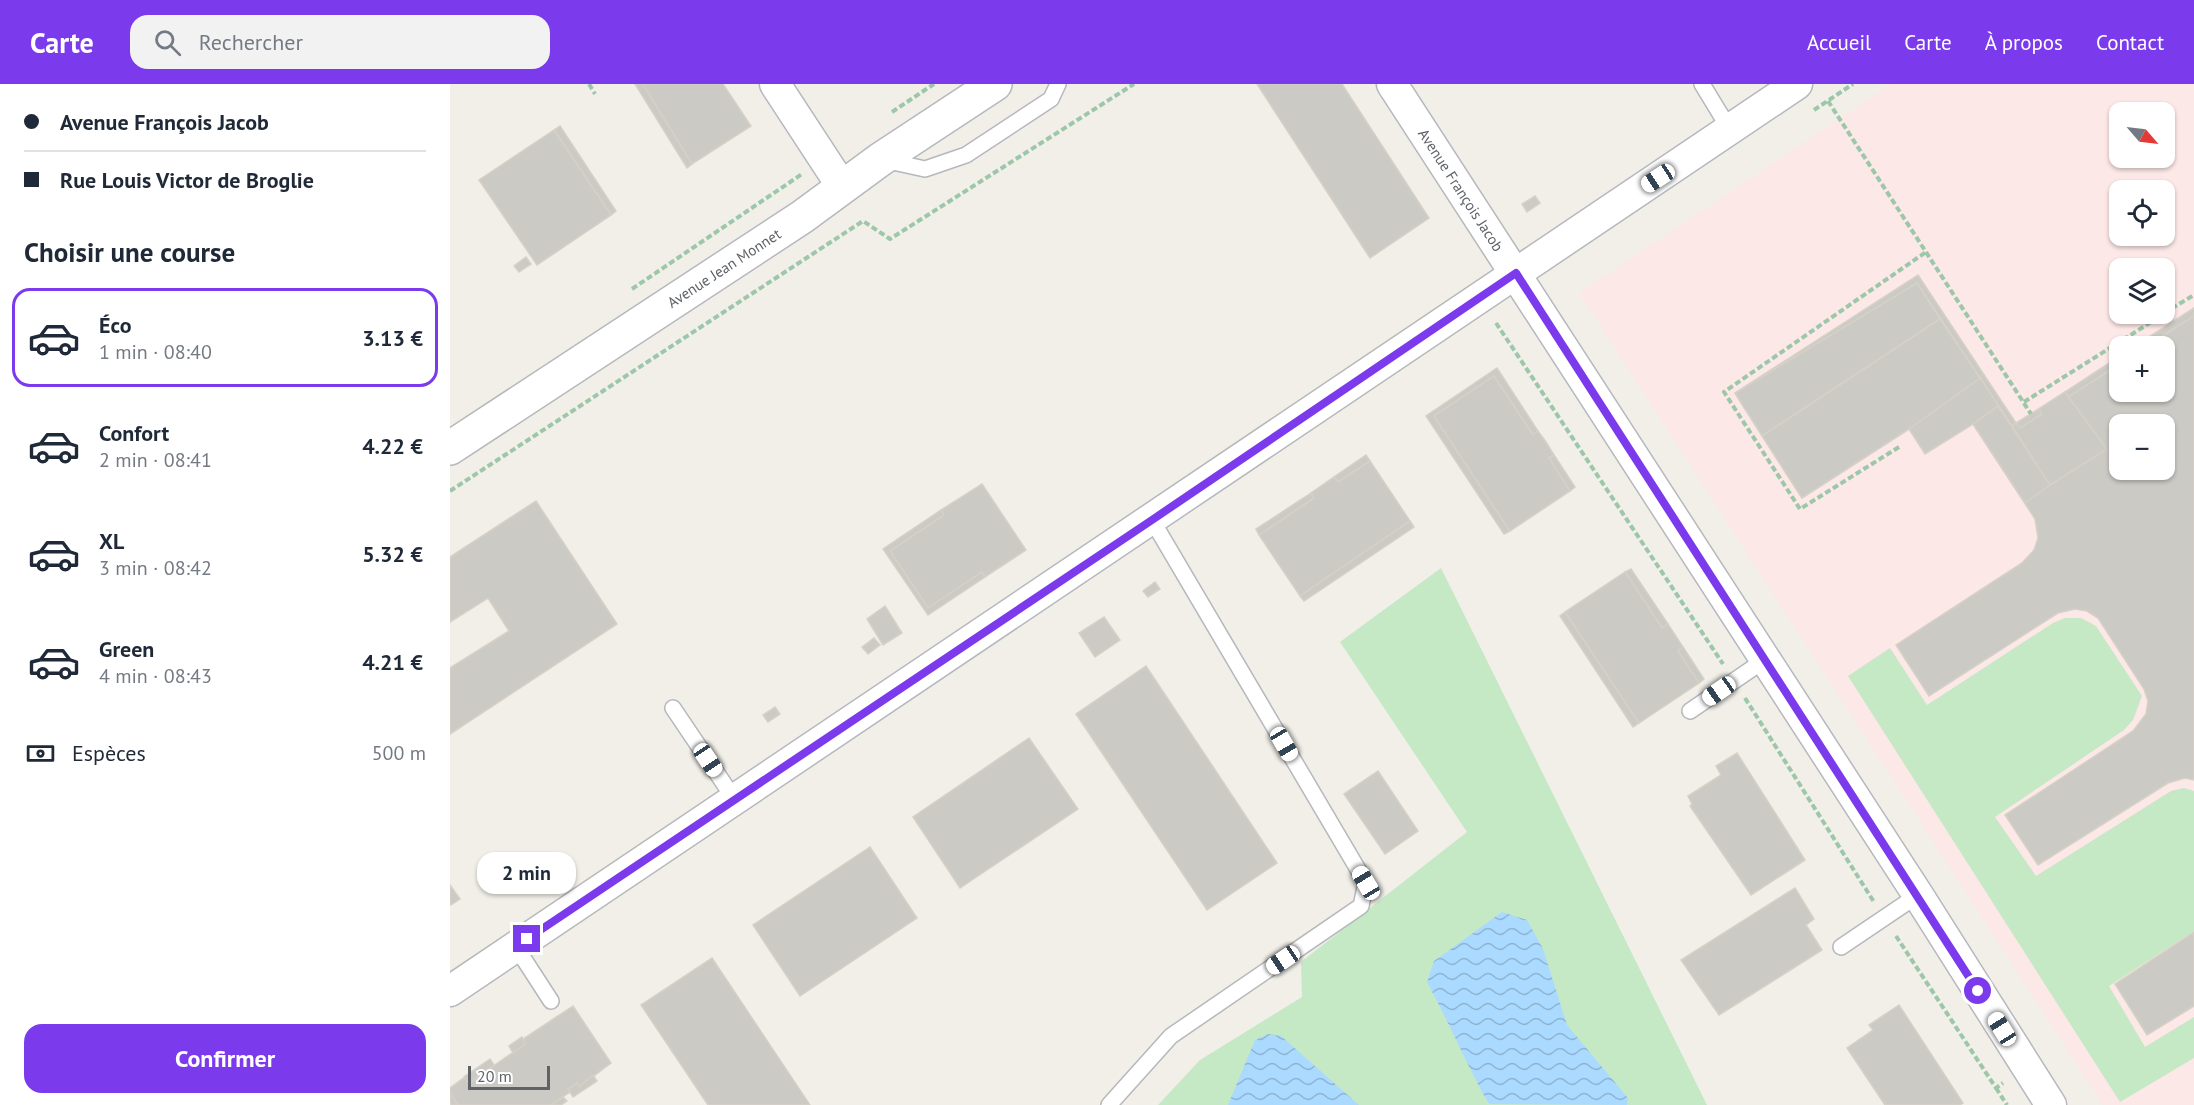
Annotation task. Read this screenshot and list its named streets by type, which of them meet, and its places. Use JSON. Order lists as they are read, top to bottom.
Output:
{
  "streets": {
    "street": ["Avenue François Jacob", "Avenue Jean Monnet"]
  },
  "scale_bar": "20 m",
  "north": "bottom right",
  "page": {
    "header": "Carte",
    "search": "Rechercher",
    "nav": [
      "Accueil",
      "Carte",
      "À propos",
      "Contact"
    ],
    "banner": ["Avenue François Jacob", "Rue Louis Victor de Broglie"],
    "map_buttons": ["+", "−"],
    "heading": "Choisir une course",
    "list": [
      {
        "name": "Éco",
        "note": "1 min · 08:40",
        "value": "3.13 €"
      },
      {
        "name": "Confort",
        "note": "2 min · 08:41",
        "value": "4.22 €"
      },
      {
        "name": "XL",
        "note": "3 min · 08:42",
        "value": "5.32 €"
      },
      {
        "name": "Green",
        "note": "4 min · 08:43",
        "value": "4.21 €"
      }
    ],
    "pay": ["Espèces", "500 m"],
    "bubble": "2 min",
    "buttons": "Confirmer",
    "scale": "20 m"
  }
}
